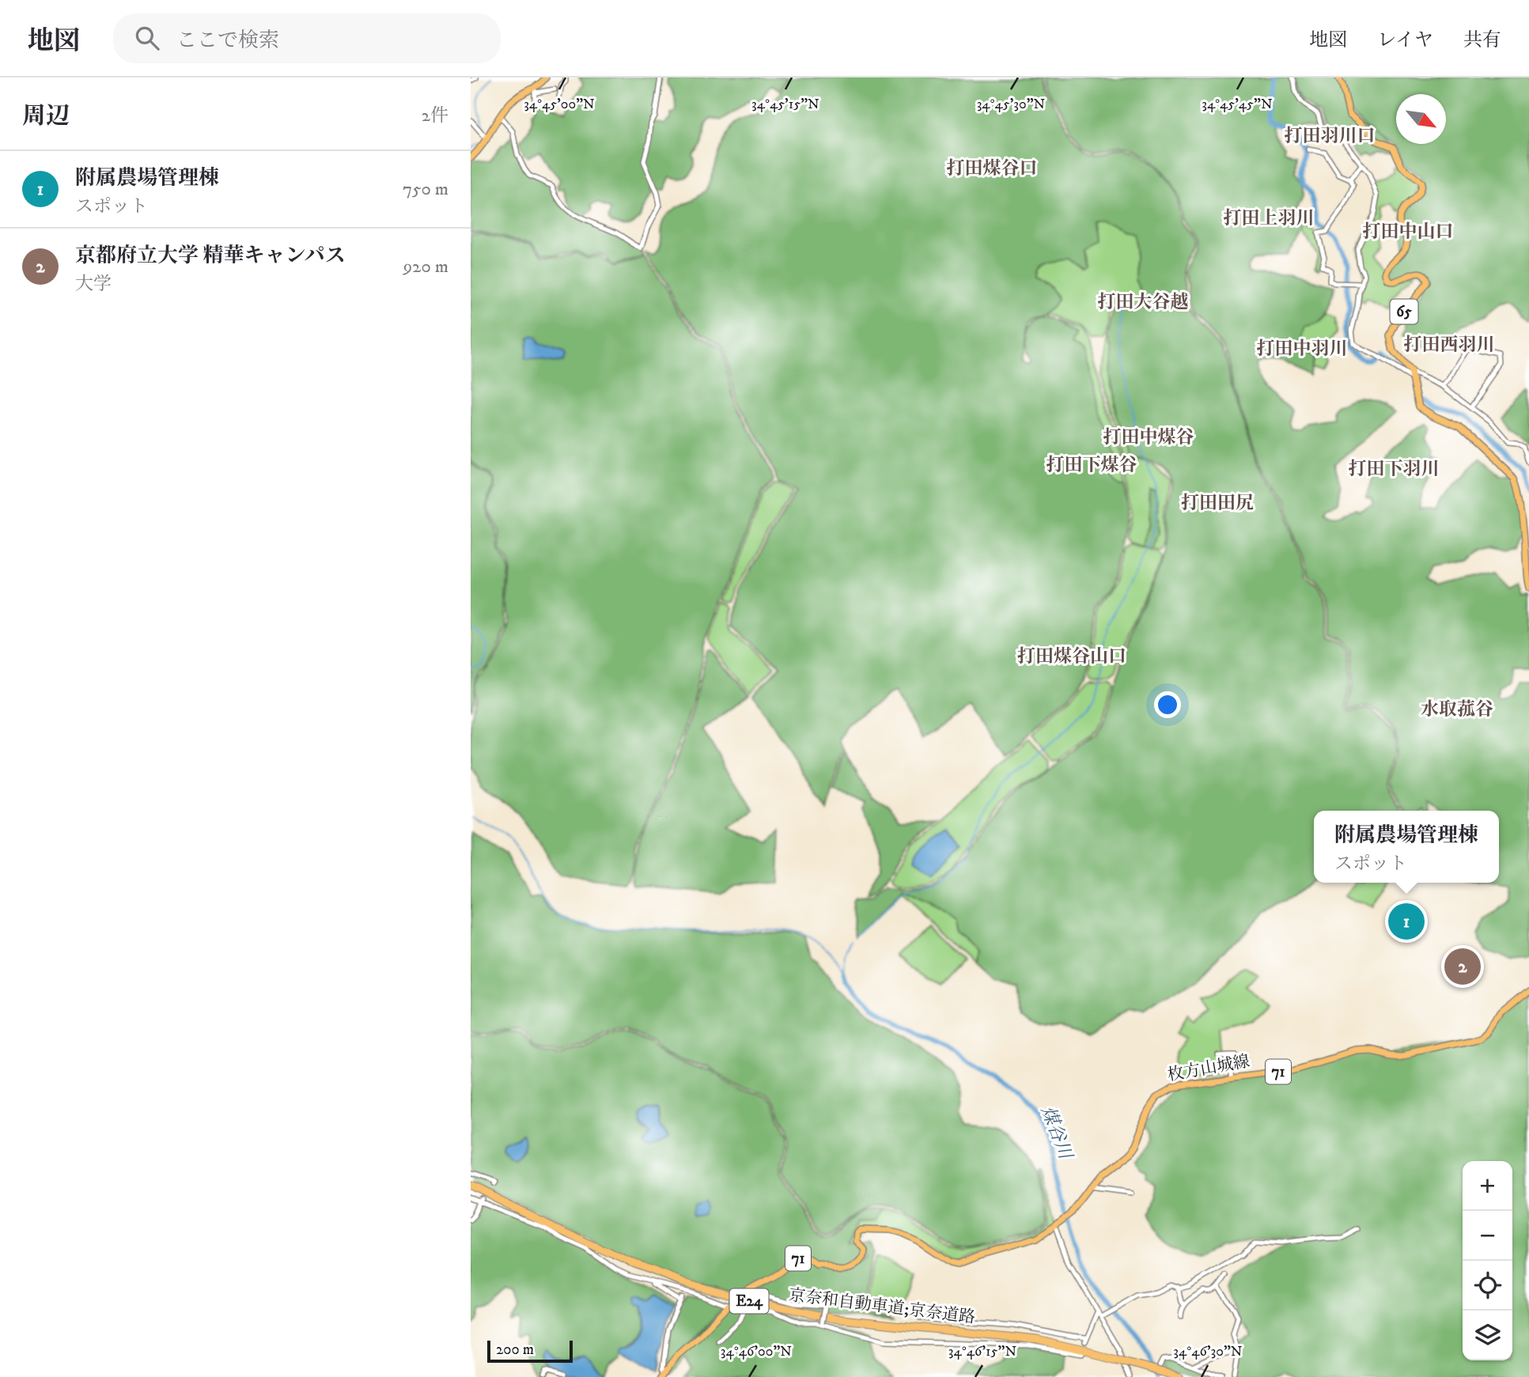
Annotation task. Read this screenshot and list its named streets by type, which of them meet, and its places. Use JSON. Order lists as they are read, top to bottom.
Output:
{
  "streets": {
    "highway": ["E24", "京奈和自動車道;京奈道路"],
    "main road": ["65", "枚方山城線", "71"]
  },
  "districts": [
    "打田羽川口",
    "打田煤谷口",
    "打田上羽川",
    "打田中山口",
    "打田大谷越",
    "打田西羽川",
    "打田中羽川",
    "打田中煤谷",
    "打田下煤谷",
    "打田下羽川",
    "打田田尻",
    "打田煤谷山口",
    "水取菰谷"
  ],
  "water": ["煤谷川"],
  "scale_bar": "200 m",
  "north": "bottom right",
  "page": {
    "header": "地図",
    "search": "ここで検索",
    "nav": ["地図", "レイヤ", "共有"],
    "heading": ["周辺", "2件"],
    "list": [
      {
        "mark": "1",
        "name": "附属農場管理棟",
        "note": "スポット",
        "value": "750 m"
      },
      {
        "mark": "2",
        "name": "京都府立大学 精華キャンパス",
        "note": "大学",
        "value": "920 m"
      }
    ],
    "popup": ["附属農場管理棟", "スポット"],
    "pins": ["1", "2"],
    "map_buttons": ["+", "−"],
    "scale": "200 m"
  },
  "coordinates": [
    "34°45'00\"N",
    "34°45'15\"N",
    "34°45'30\"N",
    "34°45'45\"N",
    "34°46'00\"N",
    "34°46'15\"N",
    "34°46'30\"N"
  ]
}
